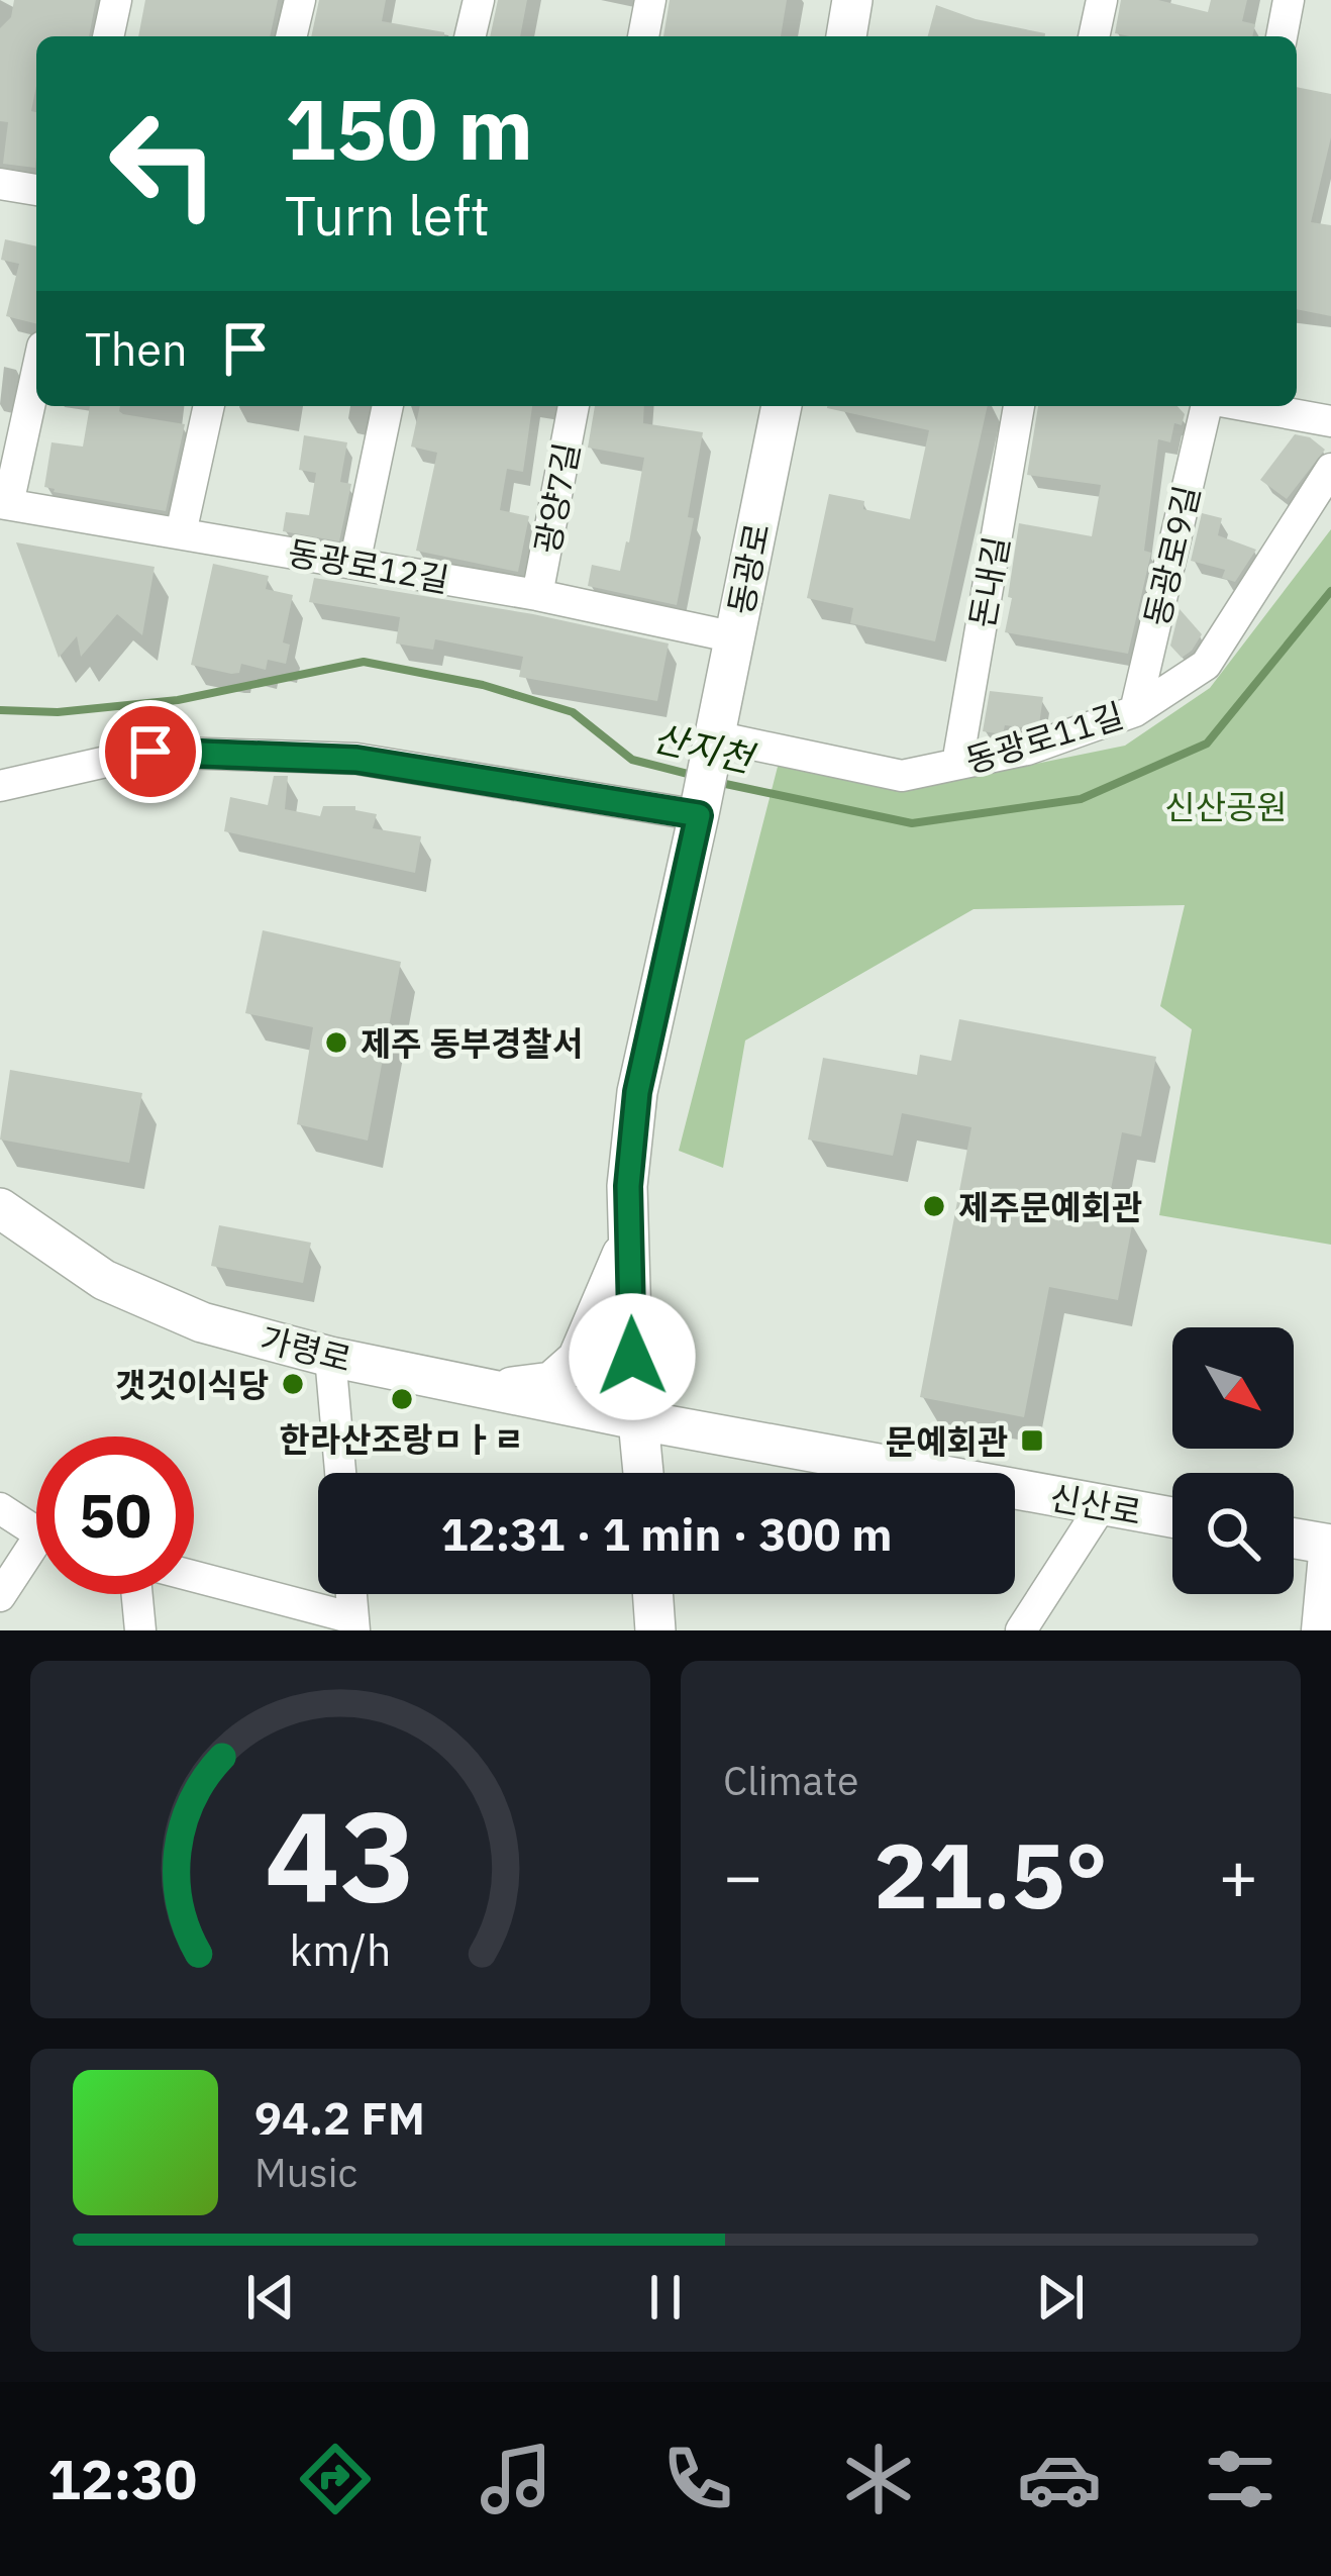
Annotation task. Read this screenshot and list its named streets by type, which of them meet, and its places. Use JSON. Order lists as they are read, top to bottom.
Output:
{
  "streets": {
    "main road": ["동광로", "가령로", "신산로"],
    "street": [
      "광양7길",
      "동광로9길",
      "동광로12길",
      "돈내길",
      "동광로11길"
    ]
  },
  "crossings": [
    ["광양7길", "동광로12길"],
    ["동광로9길", "동광로11길"],
    ["동광로12길", "동광로"],
    ["동광로", "동광로11길"],
    ["돈내길", "동광로11길"],
    ["가령로", "신산로"]
  ],
  "water": ["산지천"],
  "parks": ["신산공원"],
  "places": {
    "other": [
      "제주 동부경찰서",
      "제주문예회관",
      "갯것이식당",
      "한라산조랑ㅁㅏㄹ"
    ],
    "transit": ["문예회관"]
  },
  "north": "bottom right",
  "page": {
    "turn": ["150 m", "Turn left"],
    "then": "Then",
    "limit": "50",
    "trip": "12:31 · 1 min · 300 m",
    "tile": "Climate",
    "heat": ["−", "21.5°", "+"],
    "song": ["94.2 FM", "Music"],
    "tabs": "12:30",
    "gauge": ["43", "km/h"]
  }
}
